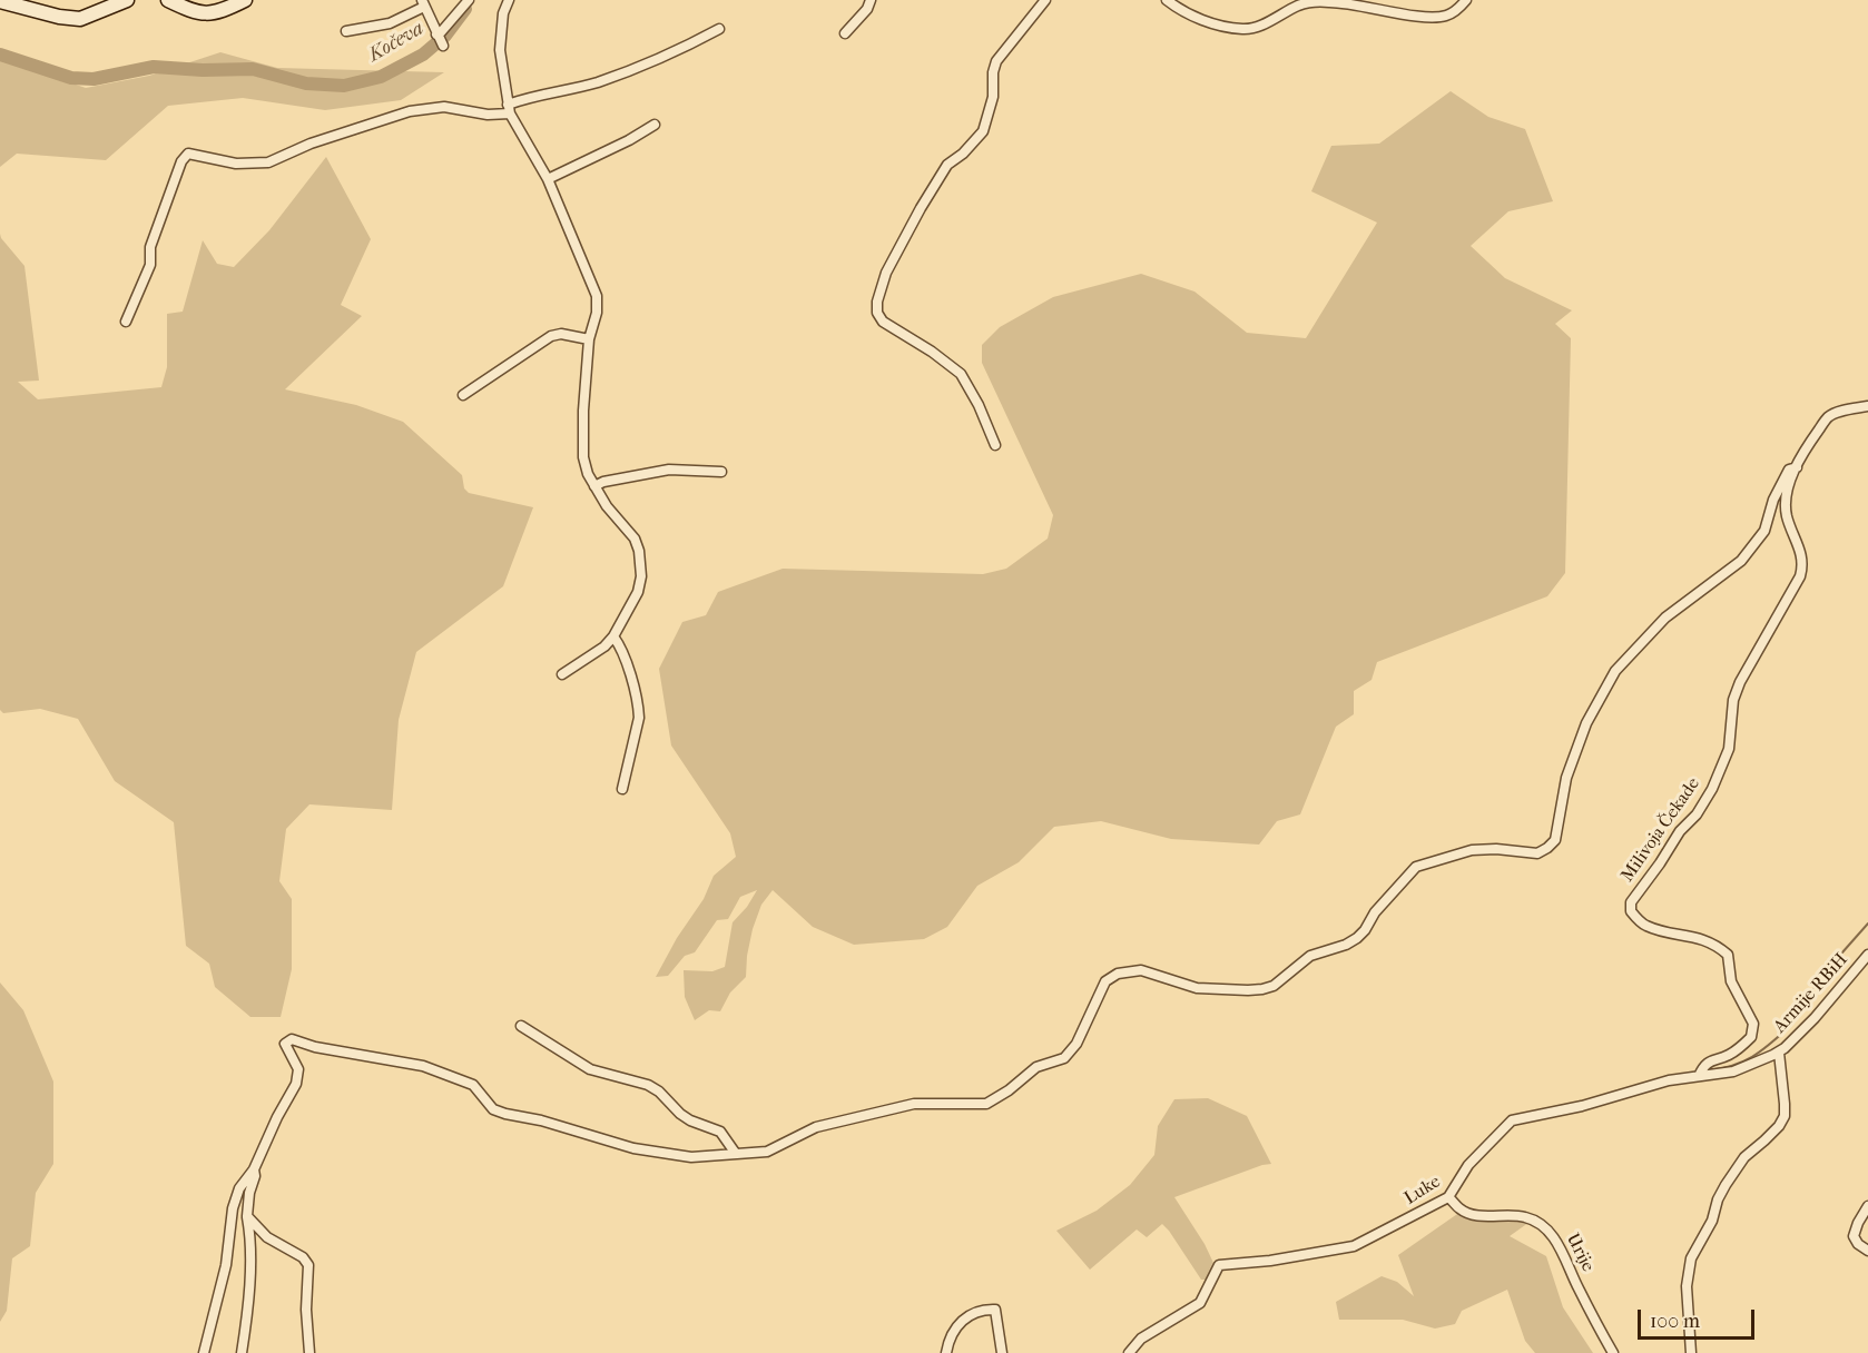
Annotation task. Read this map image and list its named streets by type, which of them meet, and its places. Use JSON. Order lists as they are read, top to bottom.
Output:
{
  "streets": {
    "street": [
      "Milivoja Čekade",
      "Armije RBiH",
      "Luke",
      "Urije"
    ]
  },
  "crossings": [
    ["Milivoja Čekade", "Luke"],
    ["Armije RBiH", "Luke"],
    ["Luke", "Urije"]
  ],
  "water": ["Kočeva"],
  "scale_bar": "100 m"
}
